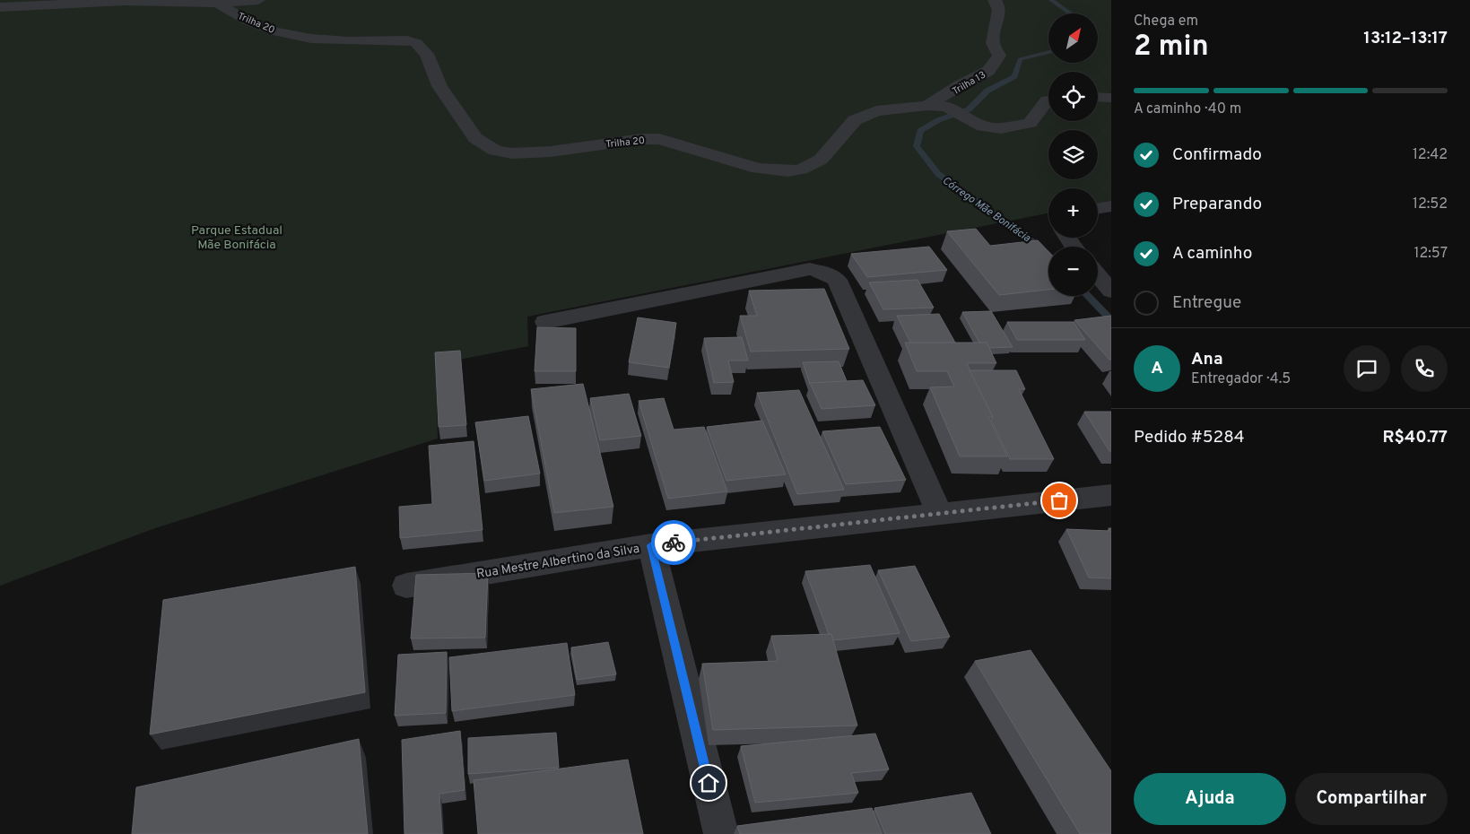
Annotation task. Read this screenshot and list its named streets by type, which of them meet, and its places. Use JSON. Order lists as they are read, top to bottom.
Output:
{
  "streets": {
    "street": ["Trilha 20", "Trilha 13", "Rua Mestre Albertino da Silva"]
  },
  "crossings": [
    ["Trilha 20", "Trilha 13"]
  ],
  "water": ["Córrego Mãe Bonifácia"],
  "parks": ["Parque Estadual Mãe Bonifácia"],
  "north": "top right",
  "page": {
    "heading": ["2 min", "Chega em", "13:12–13:17"],
    "panel": [
      "Ana",
      "Entregador · 4.5",
      "Pedido #5284",
      "R$40.77"
    ],
    "map_buttons": ["+", "−"],
    "bar": "A caminho · 40 m",
    "list": [
      ["Confirmado", "12:42"],
      ["Preparando", "12:52"],
      ["A caminho", "12:57"],
      "Entregue"
    ],
    "round": "A",
    "buttons": ["Ajuda", "Compartilhar"]
  }
}
